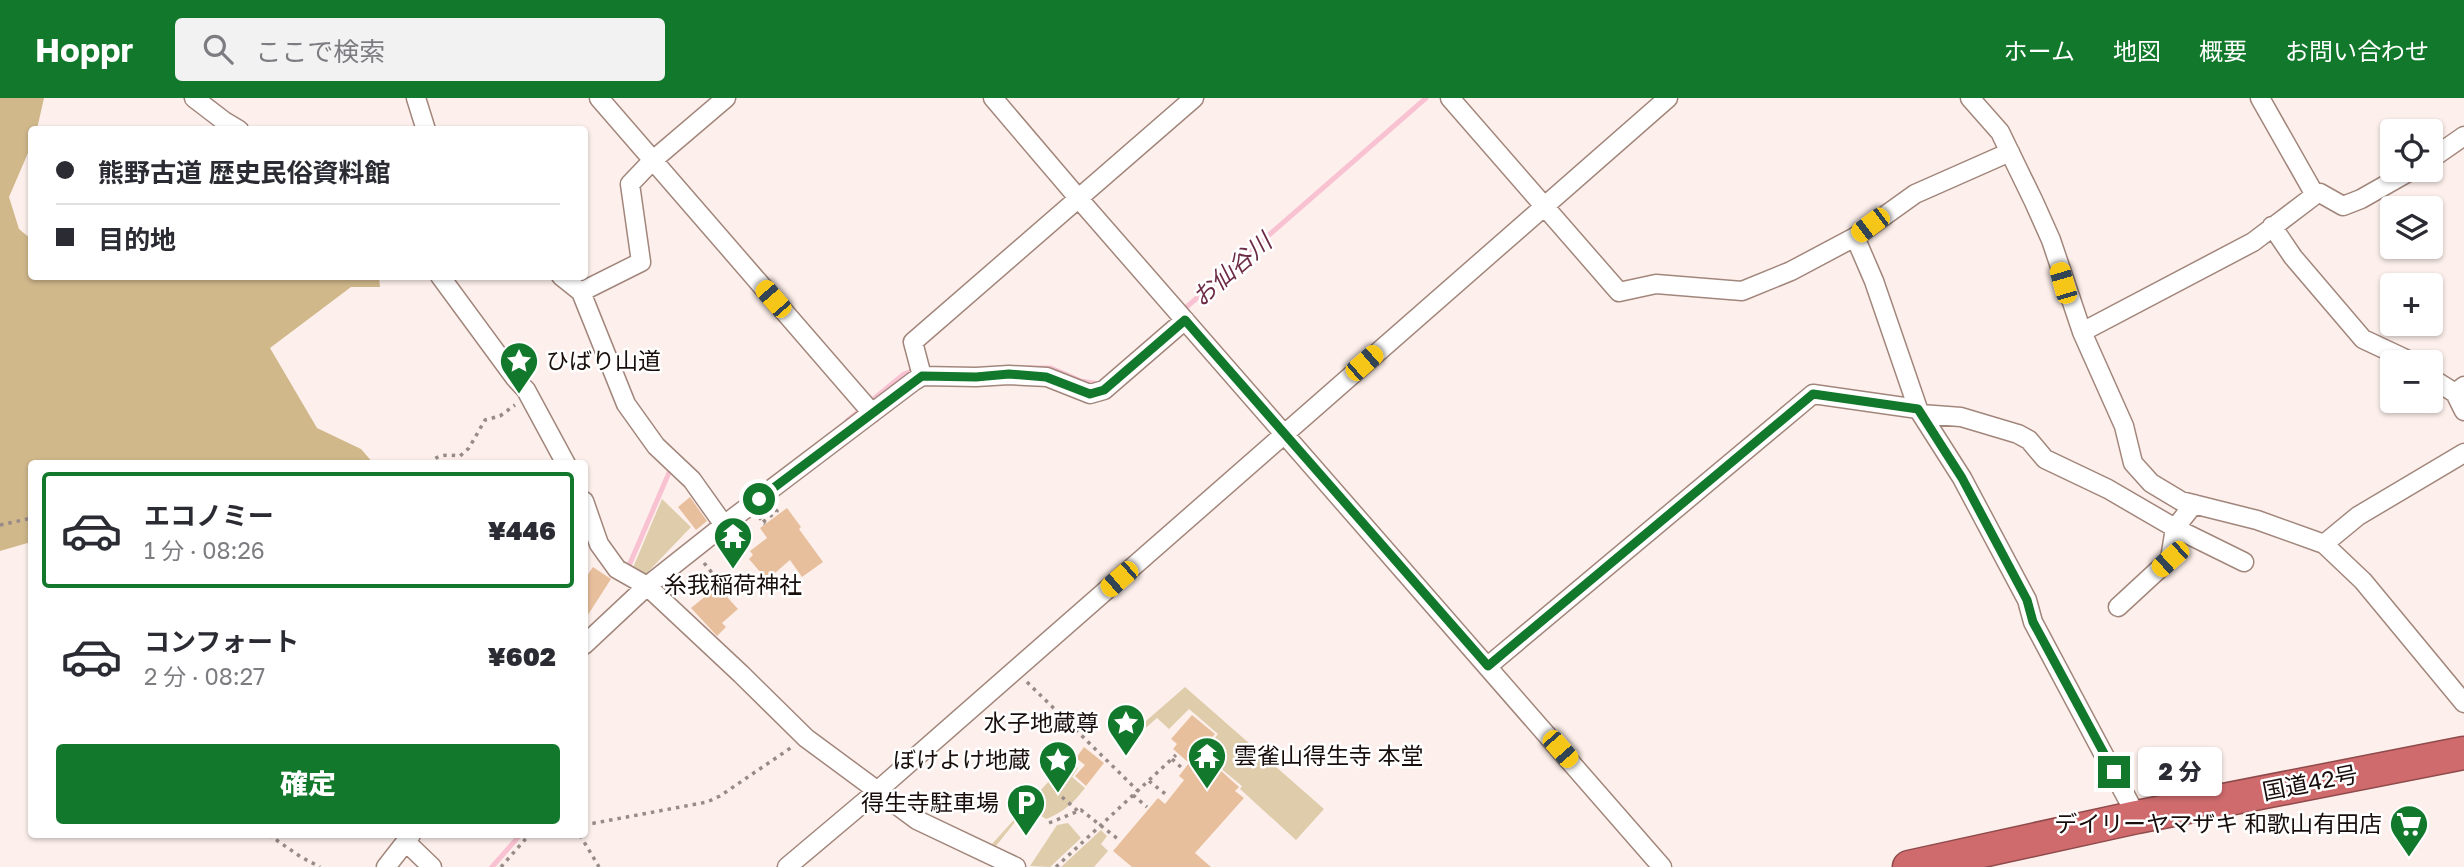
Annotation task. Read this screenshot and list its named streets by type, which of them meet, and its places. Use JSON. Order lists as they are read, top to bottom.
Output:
{
  "streets": {
    "highway": ["国道42号"]
  },
  "water": ["お仙谷川"],
  "places": {
    "place": ["ひばり山道", "水子地蔵尊", "ぼけよけ地蔵"],
    "temple": ["糸我稲荷神社", "雲雀山得生寺 本堂"],
    "parking": ["得生寺駐車場"],
    "supermarket": ["デイリーヤマザキ 和歌山有田店"]
  },
  "page": {
    "header": "Hoppr",
    "search": "ここで検索",
    "nav": [
      "ホーム",
      "地図",
      "概要",
      "お問い合わせ"
    ],
    "map_buttons": ["+", "−"],
    "banner": ["熊野古道 歴史民俗資料館", "目的地"],
    "list": [
      {
        "name": "エコノミー",
        "note": "1 分 · 08:26",
        "value": "¥446"
      },
      {
        "name": "コンフォート",
        "note": "2 分 · 08:27",
        "value": "¥602"
      }
    ],
    "buttons": "確定",
    "bubble": "2 分"
  }
}
